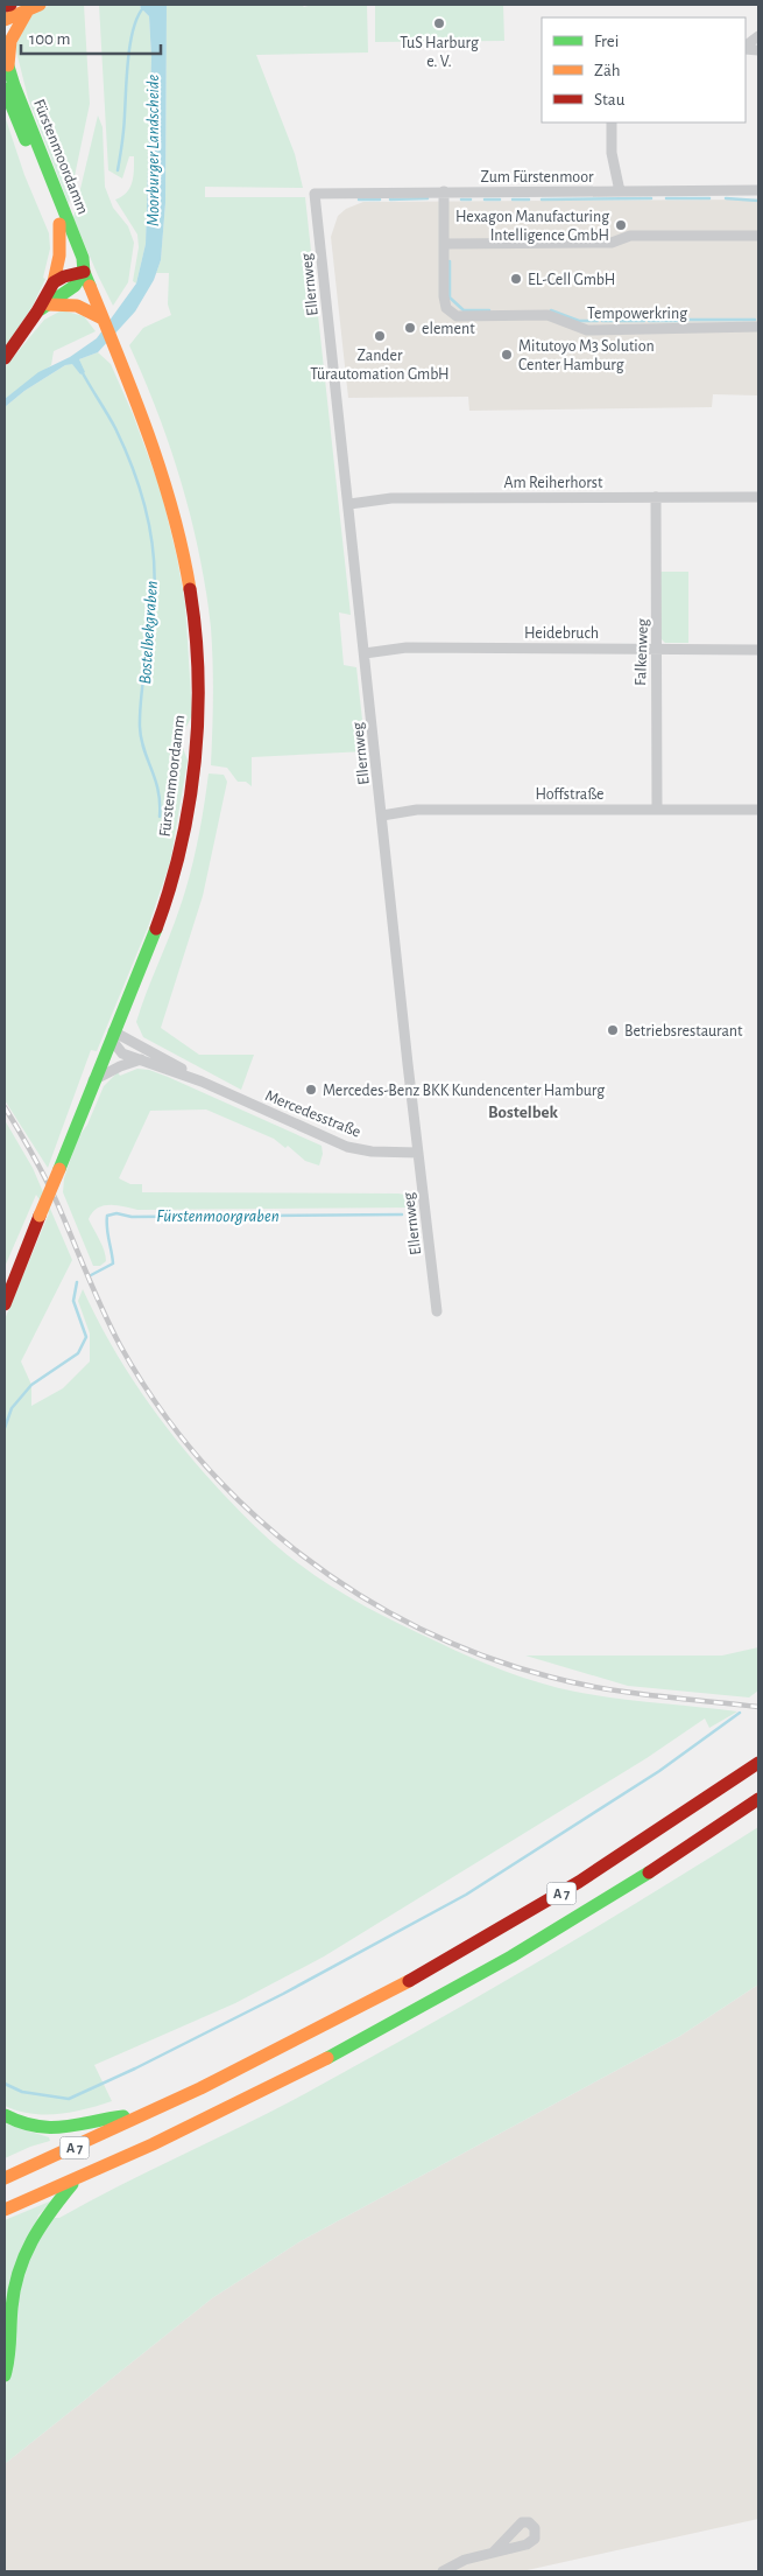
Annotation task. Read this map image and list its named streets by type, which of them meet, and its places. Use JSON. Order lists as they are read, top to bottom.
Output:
{
  "streets": {
    "main road": ["Fürstenmoordamm", "A 7"],
    "street": [
      "Zum Fürstenmoor",
      "Ellernweg",
      "Tempowerkring",
      "Am Reiherhorst",
      "Heidebruch",
      "Falkenweg",
      "Hoffstraße",
      "Mercedesstraße"
    ]
  },
  "crossings": [
    ["Fürstenmoordamm", "Mercedesstraße"],
    ["Zum Fürstenmoor", "Ellernweg"],
    ["Zum Fürstenmoor", "Tempowerkring"],
    ["Ellernweg", "Am Reiherhorst"],
    ["Ellernweg", "Heidebruch"],
    ["Ellernweg", "Hoffstraße"],
    ["Ellernweg", "Mercedesstraße"],
    ["Am Reiherhorst", "Falkenweg"],
    ["Heidebruch", "Falkenweg"],
    ["Falkenweg", "Hoffstraße"]
  ],
  "districts": ["Bostelbek"],
  "water": ["Moorburger Landscheide", "Bostelbekgraben", "Fürstenmoorgraben"],
  "places": [
    "TuS Harburg e. V.",
    "Hexagon Manufacturing Intelligence GmbH",
    "EL-Cell GmbH",
    "element",
    "Zander Türautomation GmbH",
    "Mitutoyo M3 Solution Center Hamburg",
    "Betriebsrestaurant",
    "Mercedes-Benz BKK Kundencenter Hamburg"
  ],
  "legend": ["Frei", "Zäh", "Stau"],
  "scale_bar": "100 m"
}
